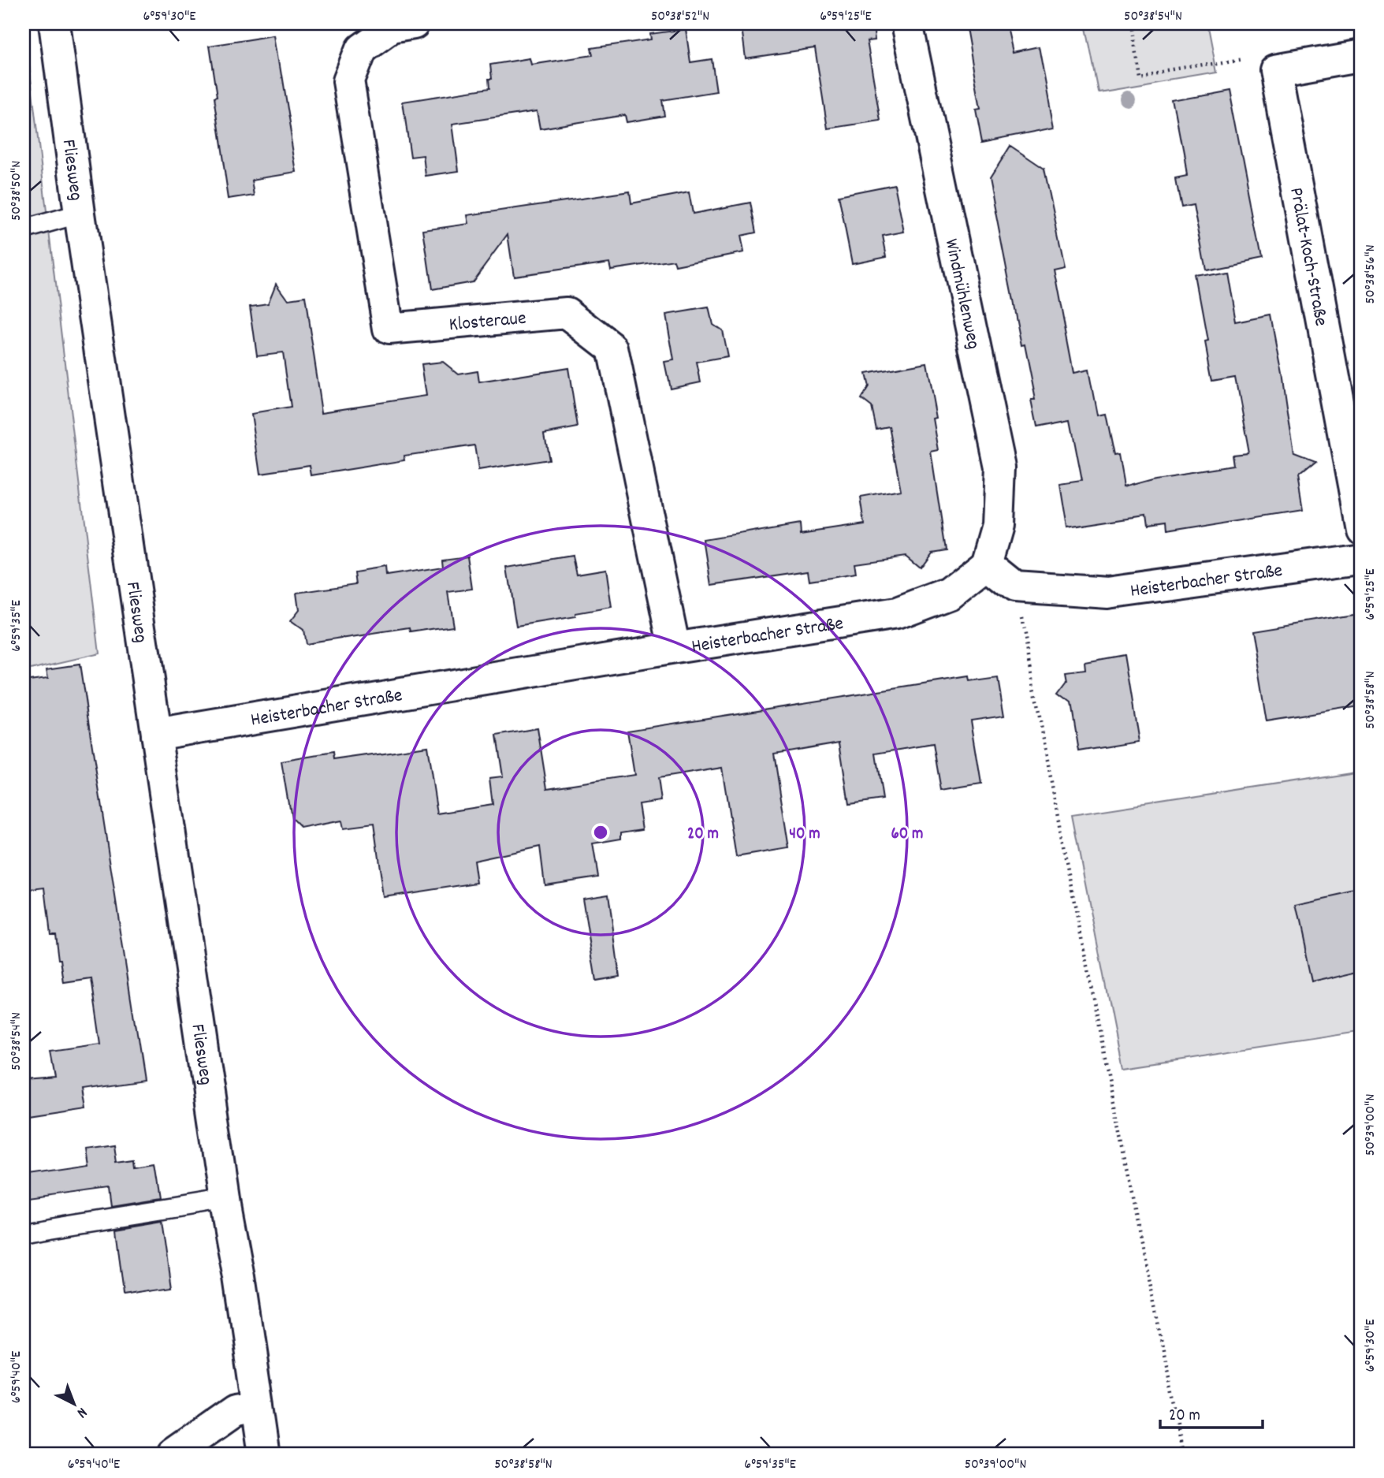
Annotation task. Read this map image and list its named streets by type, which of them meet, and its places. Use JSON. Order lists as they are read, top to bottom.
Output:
{
  "streets": {
    "street": [
      "Fliesweg",
      "Prälat-Koch-Straße",
      "Windmühlenweg",
      "Klosteraue",
      "Heisterbacher Straße"
    ]
  },
  "crossings": [
    ["Fliesweg", "Heisterbacher Straße"],
    ["Windmühlenweg", "Heisterbacher Straße"],
    ["Klosteraue", "Heisterbacher Straße"]
  ],
  "scale_bar": "20 m",
  "north": "bottom right",
  "coordinates": [
    "6°59'30\"E",
    "50°38'52\"N",
    "6°59'25\"E",
    "50°38'54\"N",
    "50°38'50\"N",
    "50°38'56\"N",
    "6°59'35\"E",
    "50°38'58\"N",
    "50°39'00\"N",
    "6°59'40\"E"
  ],
  "rings": ["20 m", "40 m", "60 m"]
}
